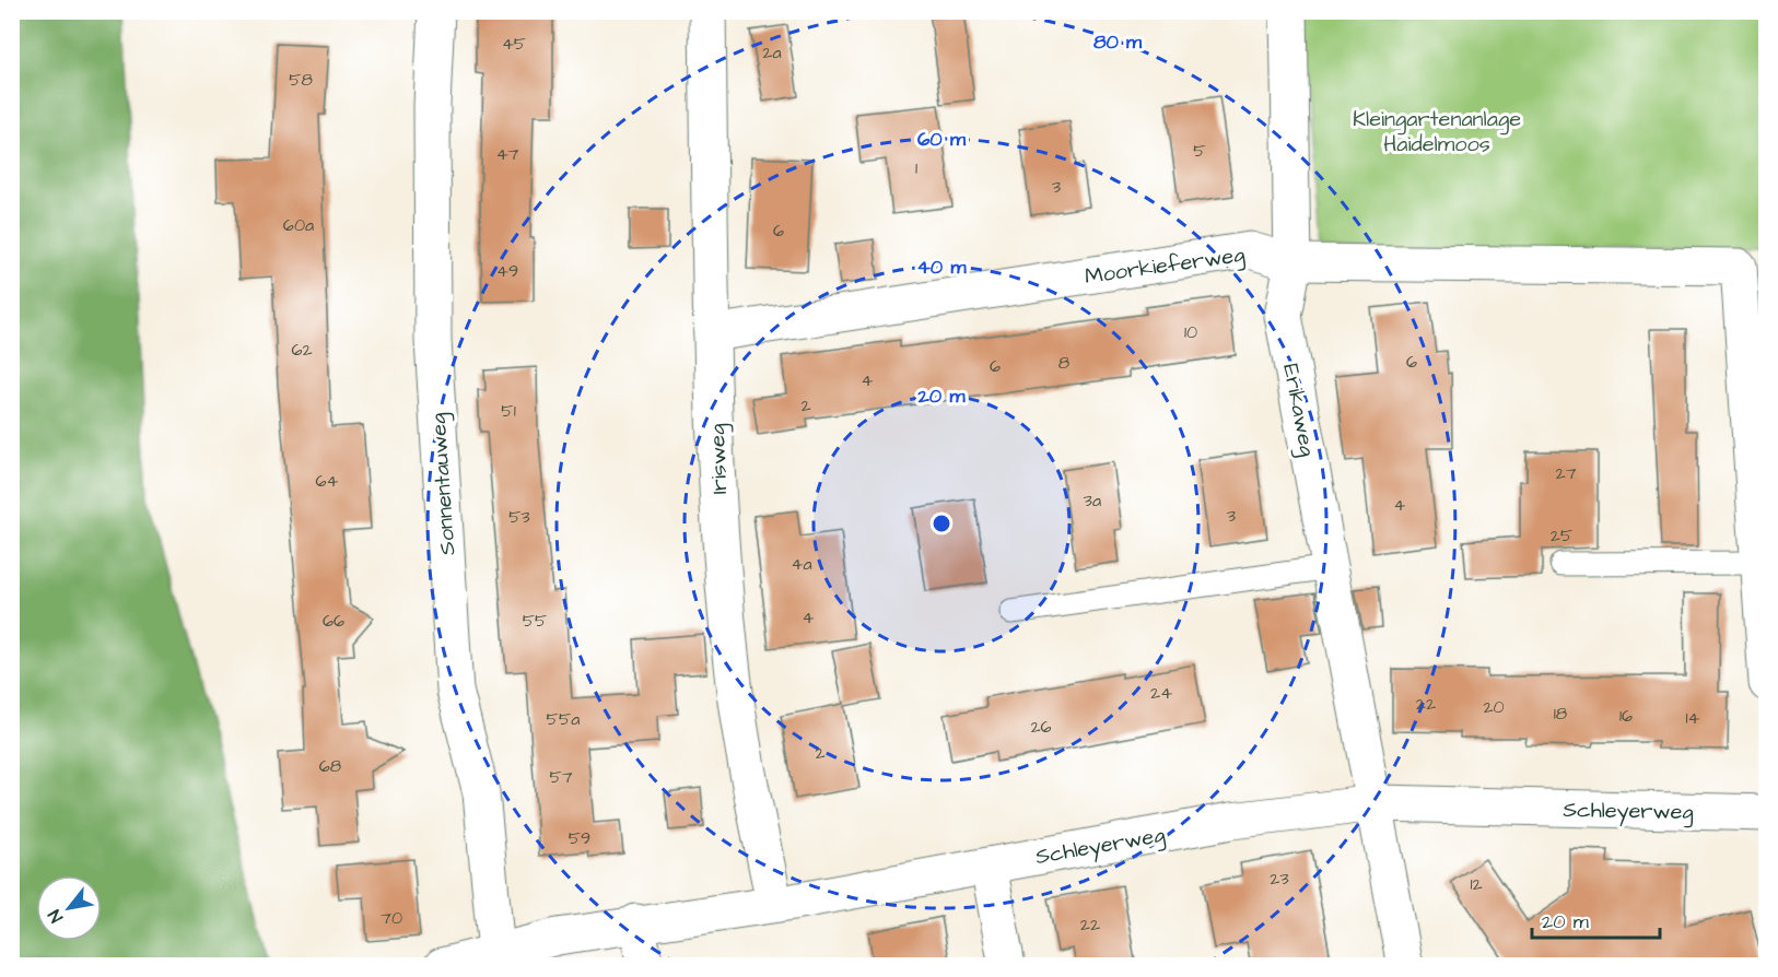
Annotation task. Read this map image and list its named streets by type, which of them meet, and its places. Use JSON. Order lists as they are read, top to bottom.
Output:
{
  "streets": {
    "street": [
      "Moorkieferweg",
      "Erikaweg",
      "Irisweg",
      "Sonnentauweg",
      "Schleyerweg"
    ]
  },
  "crossings": [
    ["Moorkieferweg", "Erikaweg"],
    ["Moorkieferweg", "Irisweg"],
    ["Erikaweg", "Schleyerweg"],
    ["Irisweg", "Schleyerweg"],
    ["Sonnentauweg", "Schleyerweg"]
  ],
  "parks": ["Kleingartenanlage Haidelmoos"],
  "house_numbers": [
    "45",
    "2a",
    "58",
    "5",
    "47",
    "1",
    "3",
    "60a",
    "6",
    "49",
    "10",
    "62",
    "6",
    "8",
    "6",
    "4",
    "2",
    "51",
    "27",
    "64",
    "3a",
    "4",
    "3",
    "53",
    "25",
    "4a",
    "4",
    "66",
    "55",
    "24",
    "22",
    "20",
    "18",
    "16",
    "14",
    "55a",
    "26",
    "2",
    "68",
    "57",
    "59",
    "23",
    "12",
    "70",
    "22"
  ],
  "scale_bar": "20 m",
  "north": "bottom left",
  "rings": [
    "80 m",
    "60 m",
    "40 m",
    "20 m"
  ]
}
